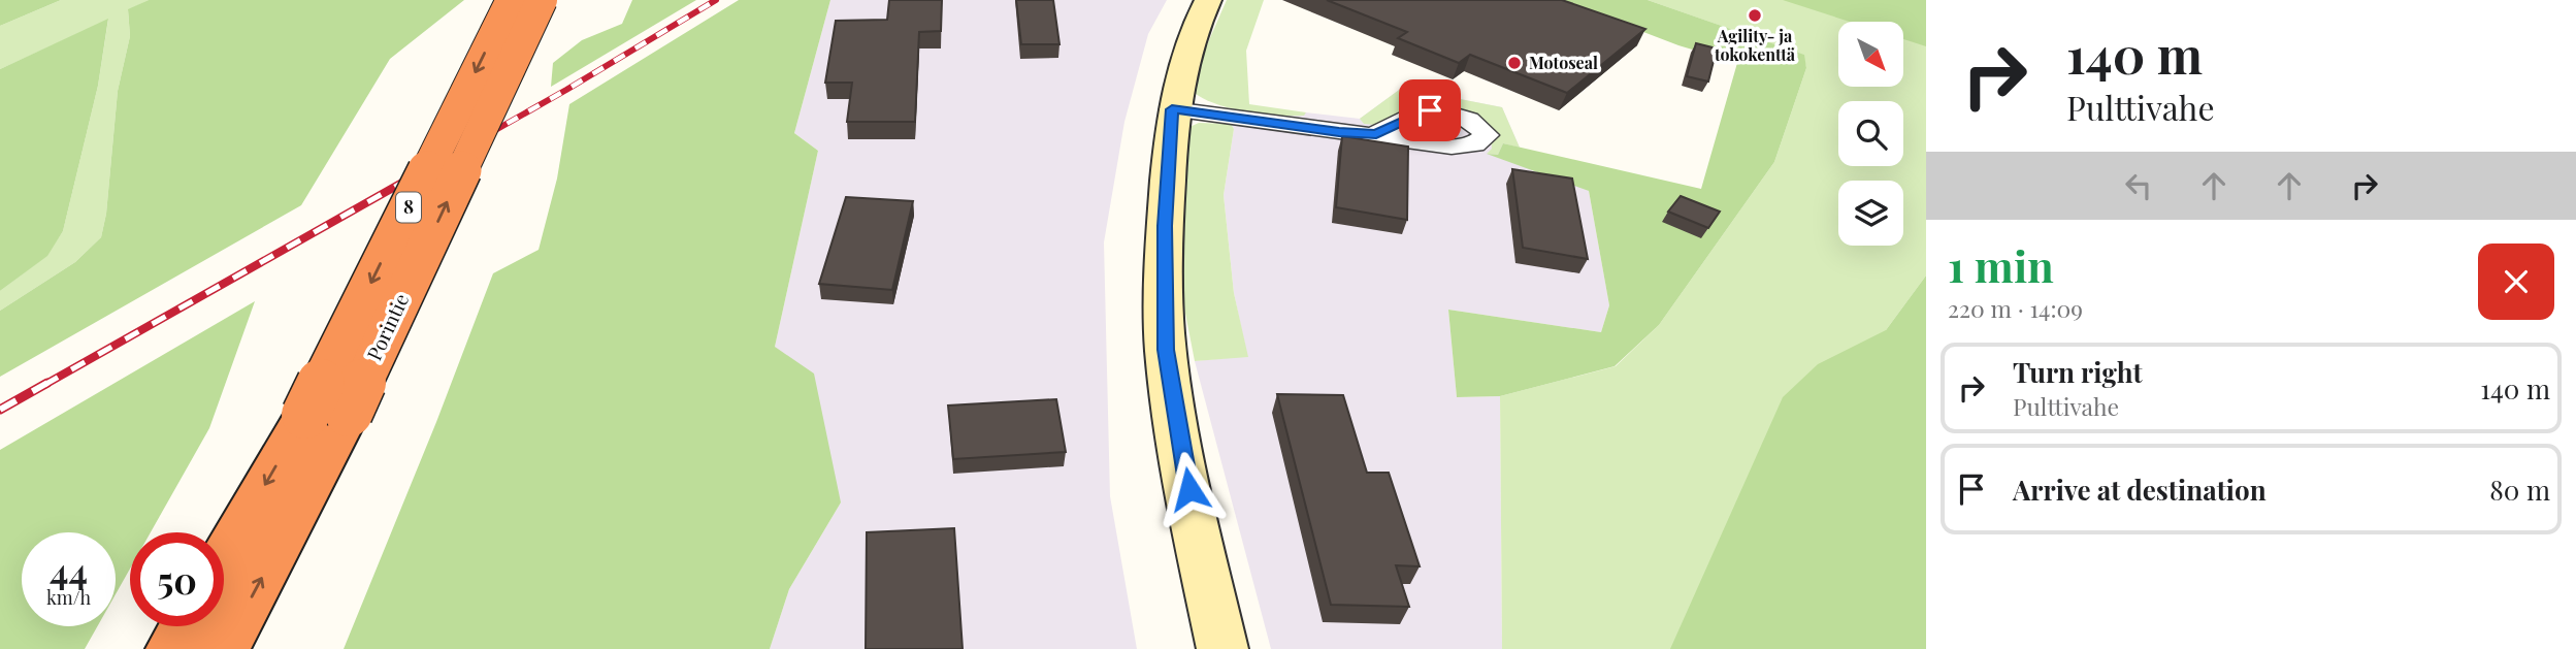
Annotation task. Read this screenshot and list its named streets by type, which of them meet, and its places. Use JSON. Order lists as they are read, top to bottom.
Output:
{
  "streets": {
    "highway": ["8", "Porintie"]
  },
  "places": ["Agility- ja tokokenttä", "Motoseal"],
  "north": "bottom right",
  "page": {
    "turn": ["140 m", "Pulttivahe"],
    "heading": ["1 min", "220 m · 14:09"],
    "list": [
      {
        "name": "Turn right",
        "note": "Pulttivahe",
        "value": "140 m"
      },
      {
        "name": "Arrive at destination",
        "value": "80 m"
      }
    ],
    "speed": "44 km/h",
    "limit": "50"
  }
}
